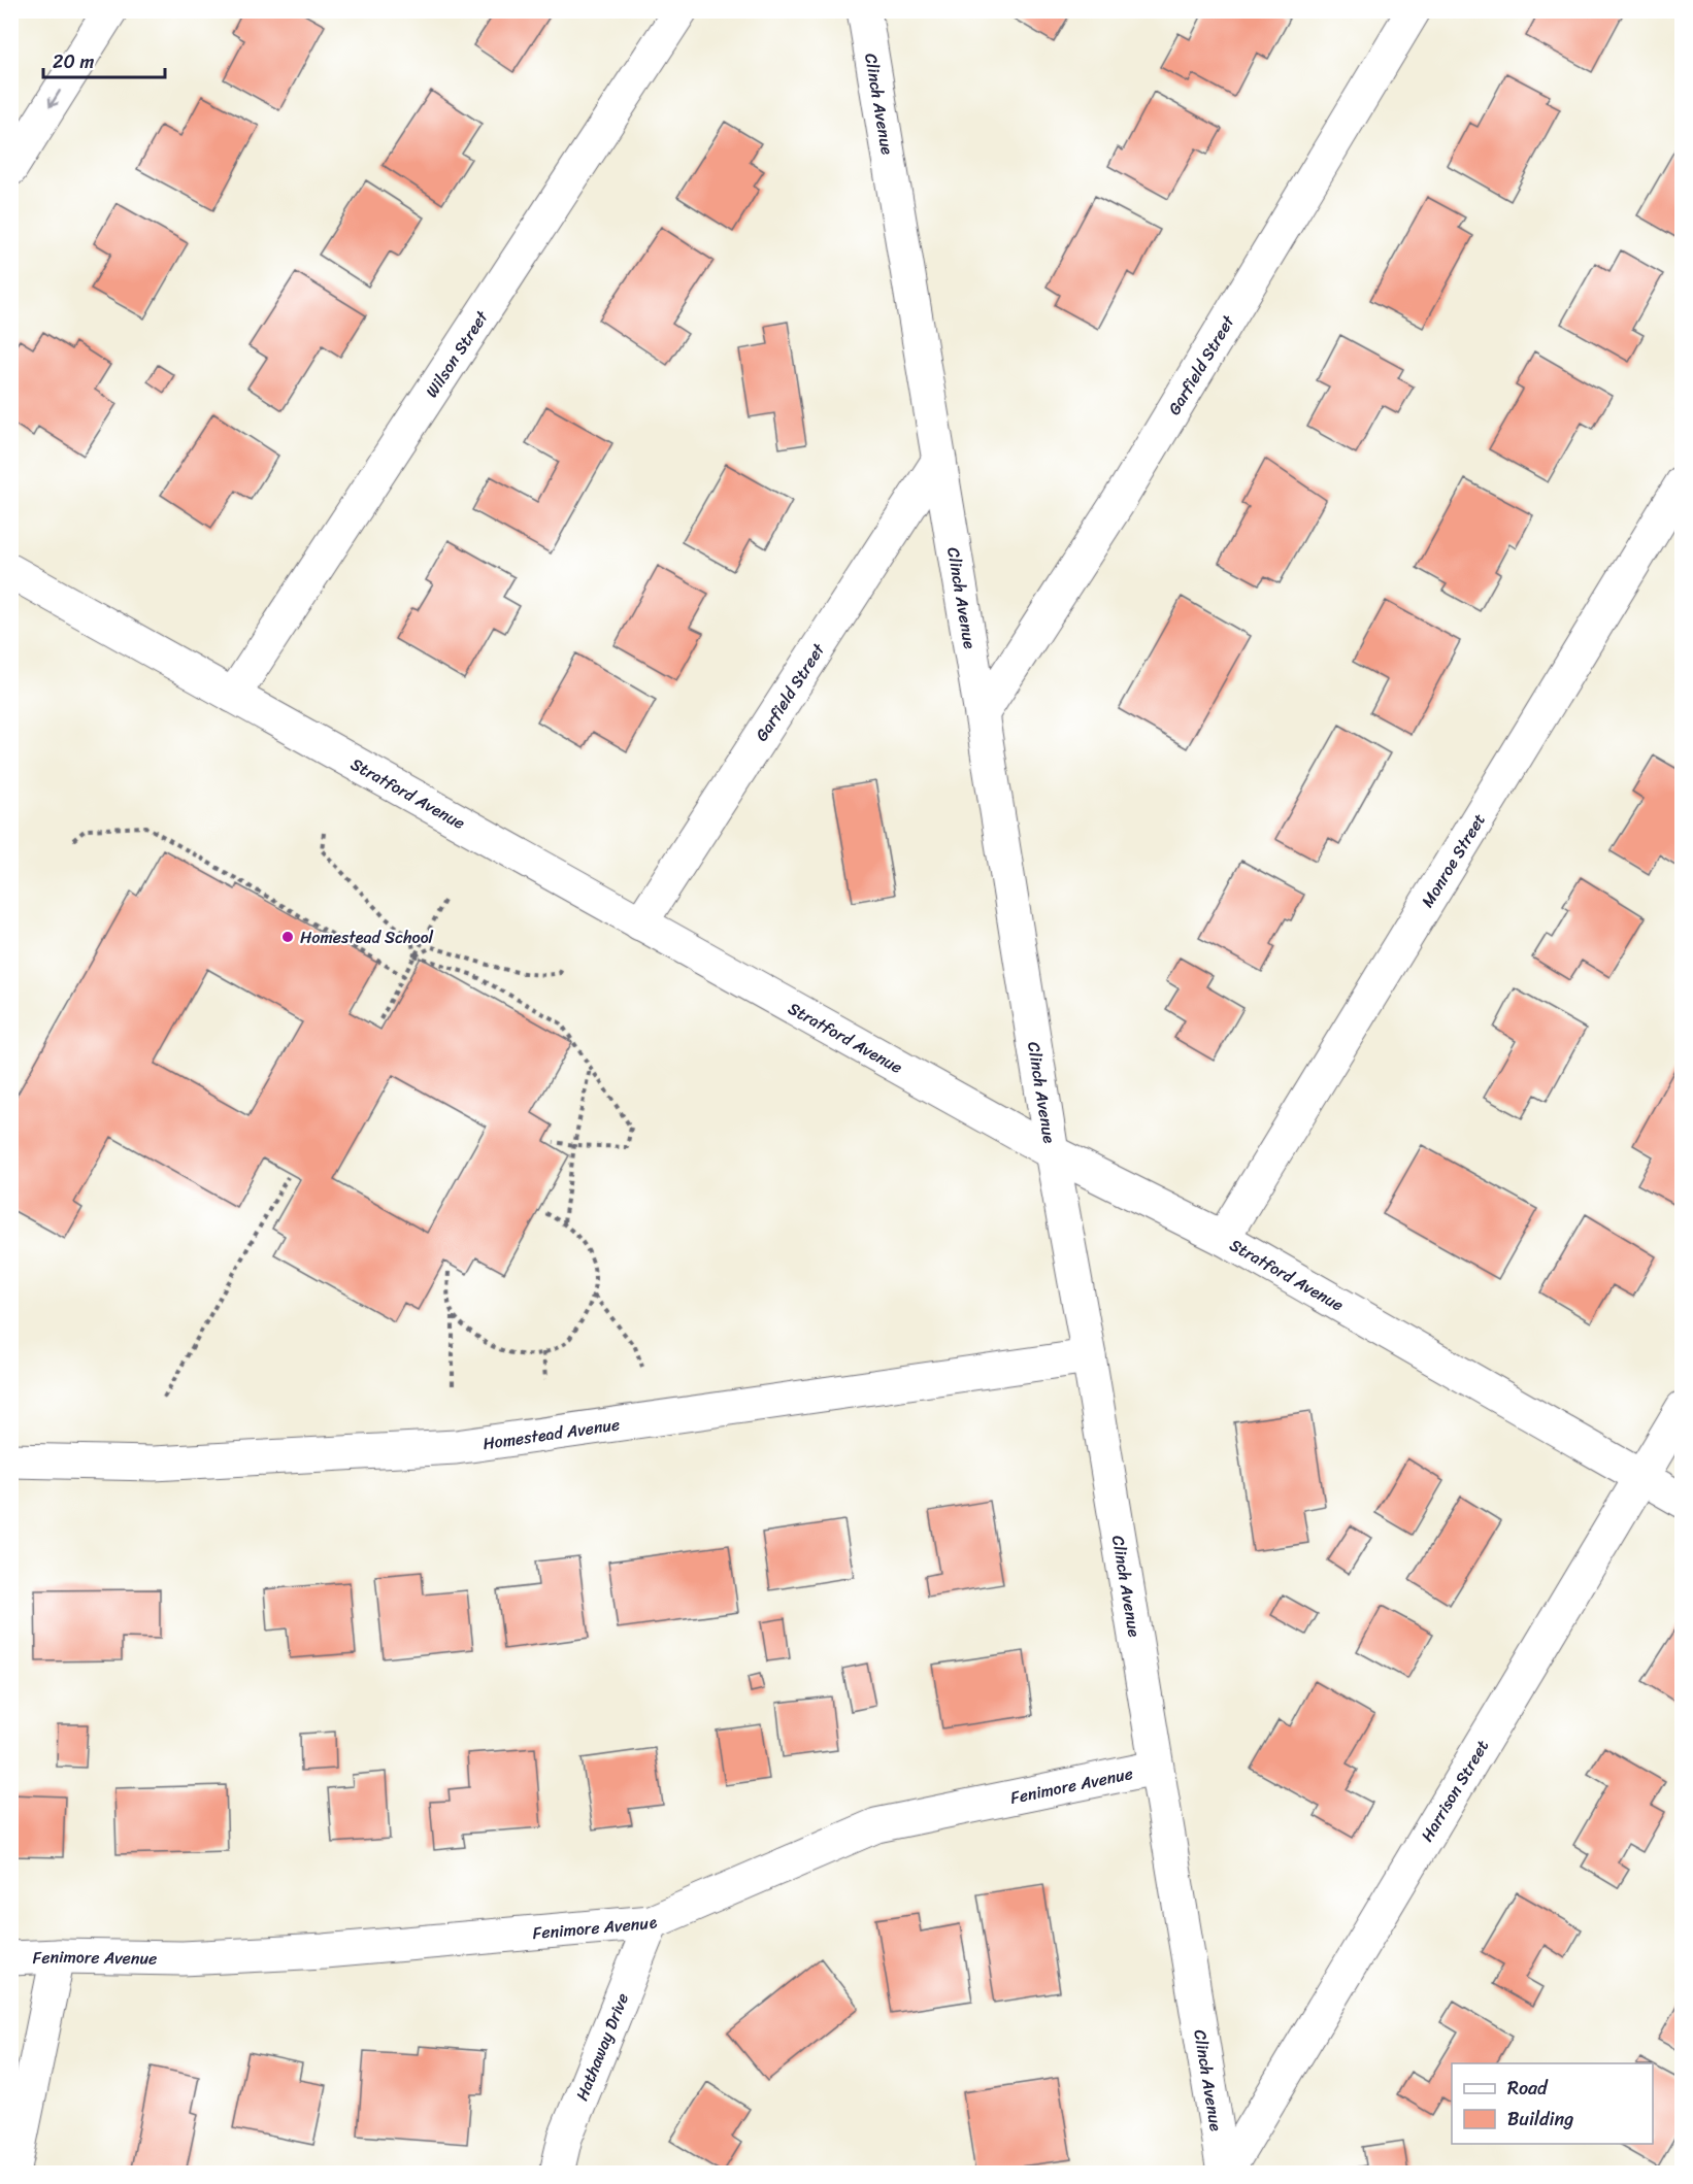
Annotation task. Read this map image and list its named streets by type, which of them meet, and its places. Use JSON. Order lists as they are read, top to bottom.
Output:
{
  "streets": {
    "street": [
      "Clinch Avenue",
      "Wilson Street",
      "Garfield Street",
      "Stratford Avenue",
      "Monroe Street",
      "Homestead Avenue",
      "Fenimore Avenue",
      "Harrison Street",
      "Hathaway Drive"
    ]
  },
  "crossings": [
    ["Clinch Avenue", "Garfield Street"],
    ["Clinch Avenue", "Stratford Avenue"],
    ["Clinch Avenue", "Homestead Avenue"],
    ["Clinch Avenue", "Fenimore Avenue"],
    ["Clinch Avenue", "Harrison Street"],
    ["Wilson Street", "Stratford Avenue"],
    ["Garfield Street", "Stratford Avenue"],
    ["Stratford Avenue", "Monroe Street"],
    ["Stratford Avenue", "Harrison Street"],
    ["Fenimore Avenue", "Hathaway Drive"]
  ],
  "places": ["Homestead School"],
  "legend": ["Road", "Building"],
  "scale_bar": "20 m"
}
